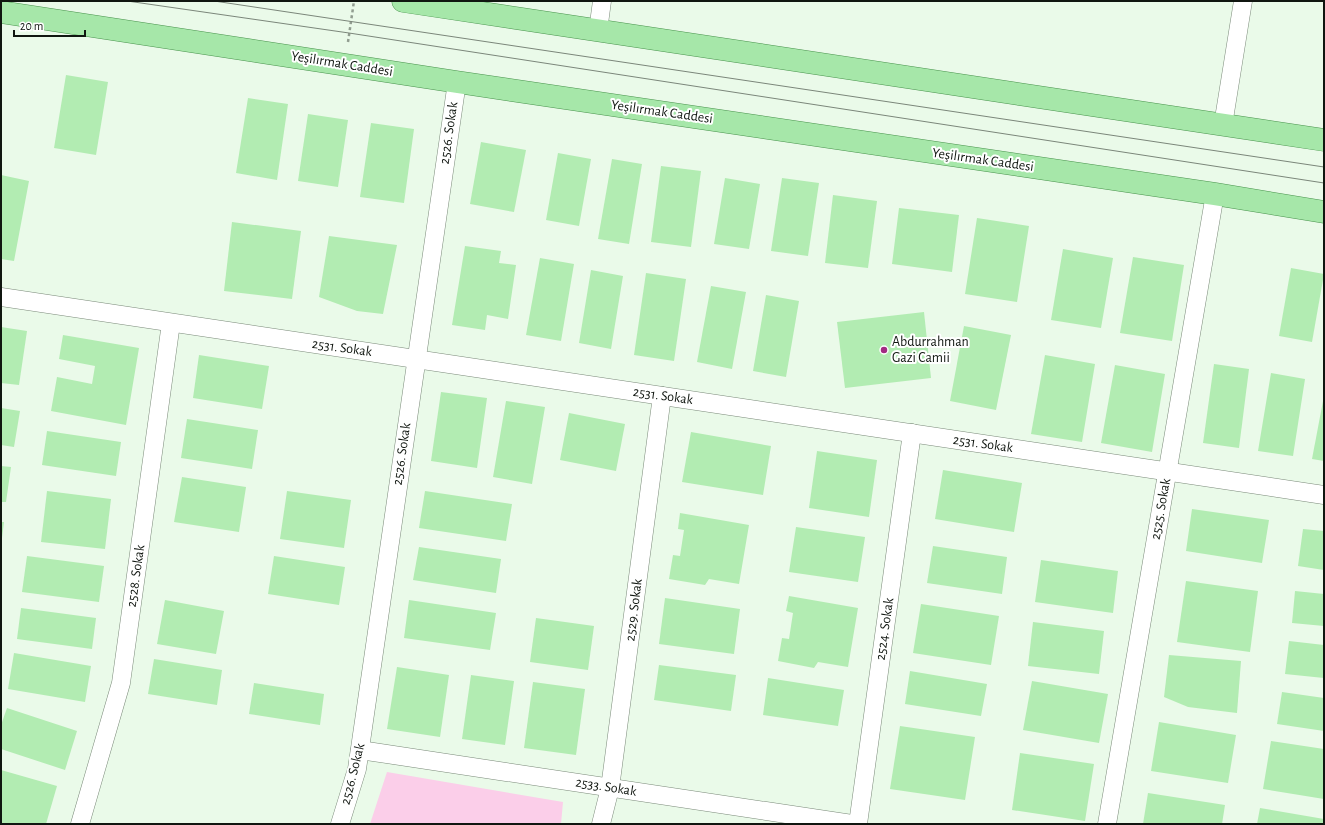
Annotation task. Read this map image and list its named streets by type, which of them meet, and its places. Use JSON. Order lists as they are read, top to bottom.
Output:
{
  "streets": {
    "main road": ["Yeşilırmak Caddesi"],
    "street": [
      "2526. Sokak",
      "2531. Sokak",
      "2525. Sokak",
      "2528. Sokak",
      "2529. Sokak",
      "2524. Sokak",
      "2533. Sokak"
    ]
  },
  "crossings": [
    ["Yeşilırmak Caddesi", "2526. Sokak"],
    ["Yeşilırmak Caddesi", "2525. Sokak"],
    ["2526. Sokak", "2531. Sokak"],
    ["2526. Sokak", "2533. Sokak"],
    ["2531. Sokak", "2525. Sokak"],
    ["2531. Sokak", "2528. Sokak"],
    ["2531. Sokak", "2529. Sokak"],
    ["2531. Sokak", "2524. Sokak"],
    ["2529. Sokak", "2533. Sokak"]
  ],
  "places": ["Abdurrahman Gazi Camii"],
  "scale_bar": "20 m"
}
